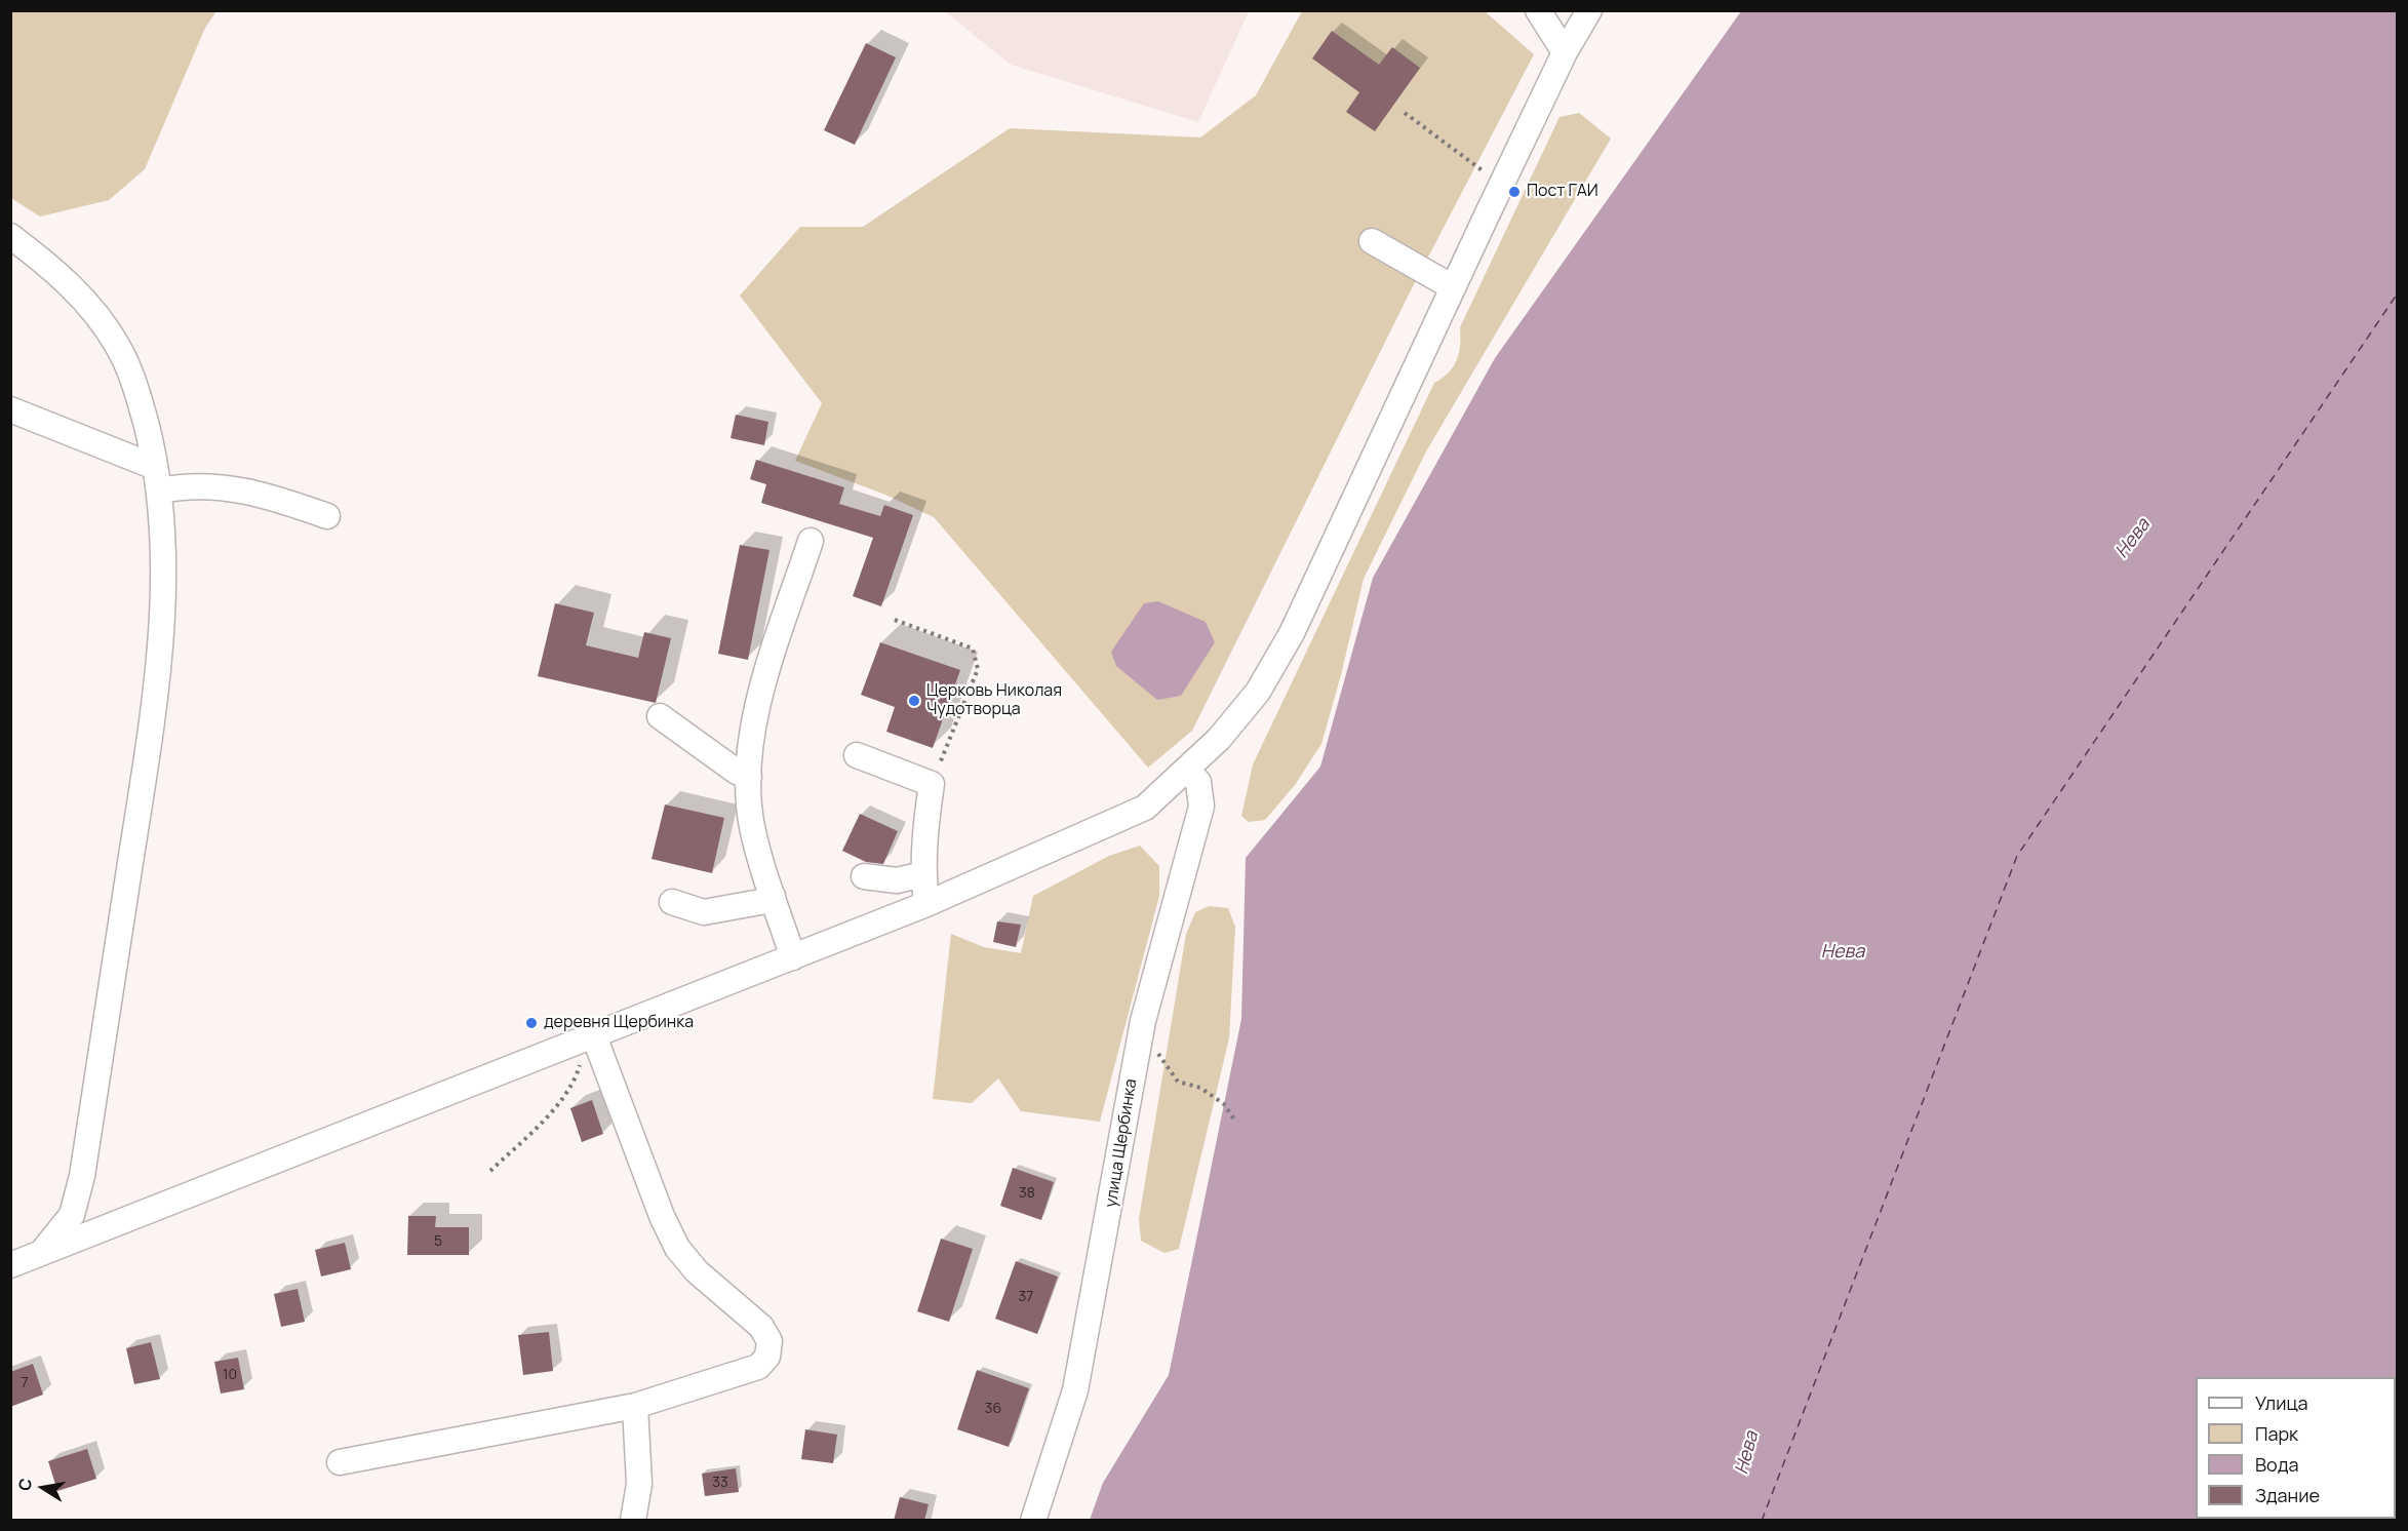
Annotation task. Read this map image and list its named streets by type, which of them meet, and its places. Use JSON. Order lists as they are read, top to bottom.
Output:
{
  "streets": {
    "street": ["улица Щербинка"]
  },
  "water": ["Нева"],
  "places": ["Пост ГАИ", "Церковь Николая Чудотворца", "деревня Щербинка"],
  "house_numbers": [
    "38",
    "5",
    "37",
    "10",
    "7",
    "36",
    "33"
  ],
  "legend": [
    "Улица",
    "Парк",
    "Вода",
    "Здание"
  ],
  "north": "left"
}
